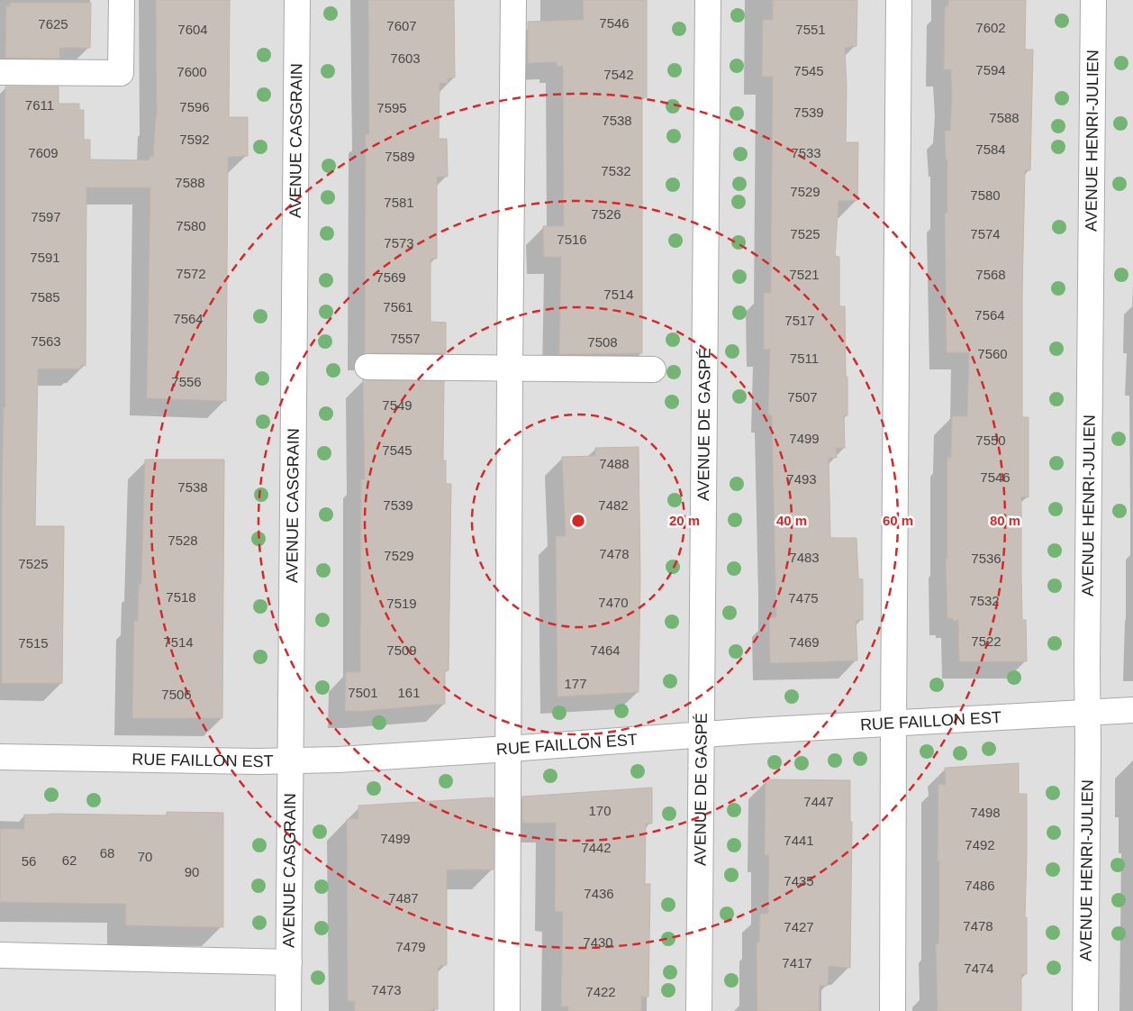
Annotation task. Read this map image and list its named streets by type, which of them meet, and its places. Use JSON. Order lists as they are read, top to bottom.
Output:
{
  "streets": {
    "street": [
      "AVENUE CASGRAIN",
      "AVENUE HENRI-JULIEN",
      "AVENUE DE GASPÉ",
      "RUE FAILLON EST"
    ]
  },
  "crossings": [
    ["AVENUE CASGRAIN", "RUE FAILLON EST"],
    ["AVENUE HENRI-JULIEN", "RUE FAILLON EST"],
    ["AVENUE DE GASPÉ", "RUE FAILLON EST"]
  ],
  "house_numbers": [
    "7546",
    "7625",
    "7607",
    "7602",
    "7604",
    "7551",
    "7603",
    "7594",
    "7545",
    "7600",
    "7542",
    "7611",
    "7596",
    "7595",
    "7539",
    "7588",
    "7538",
    "7592",
    "7584",
    "7609",
    "7533",
    "7589",
    "7532",
    "7588",
    "7529",
    "7580",
    "7581",
    "7526",
    "7597",
    "7580",
    "7525",
    "7574",
    "7516",
    "7573",
    "7591",
    "7572",
    "7521",
    "7568",
    "7569",
    "7514",
    "7585",
    "7561",
    "7564",
    "7564",
    "7517",
    "7557",
    "7563",
    "7508",
    "7560",
    "7511",
    "7556",
    "7507",
    "7549",
    "7499",
    "7550",
    "7545",
    "7488",
    "7546",
    "7493",
    "7538",
    "7539",
    "7482",
    "7528",
    "7478",
    "7529",
    "7483",
    "7536",
    "7525",
    "7518",
    "7475",
    "7532",
    "7470",
    "7519",
    "7522",
    "7514",
    "7469",
    "7515",
    "7509",
    "7464",
    "177",
    "7501",
    "161",
    "7506",
    "7447",
    "170",
    "7498",
    "7499",
    "7441",
    "7492",
    "7442",
    "68",
    "70",
    "62",
    "56",
    "90",
    "7435",
    "7486",
    "7436",
    "7487",
    "7478",
    "7427",
    "7430",
    "7479",
    "7417",
    "7474",
    "7473",
    "7422"
  ],
  "rings": [
    "20 m",
    "40 m",
    "60 m",
    "80 m"
  ]
}
